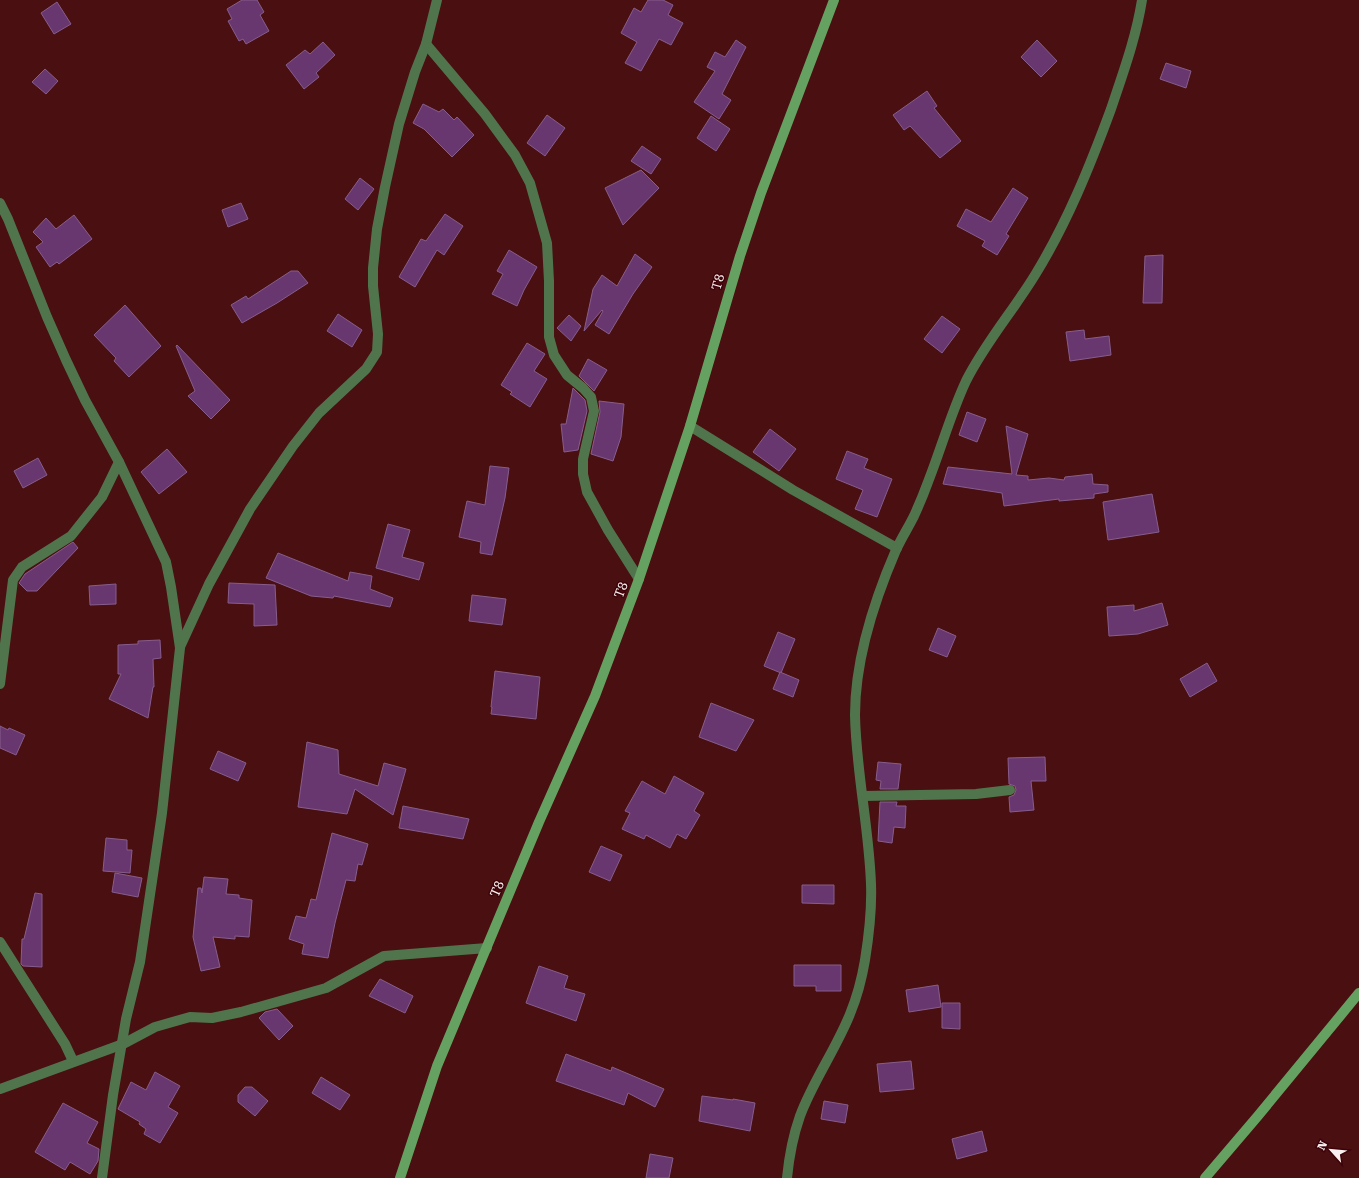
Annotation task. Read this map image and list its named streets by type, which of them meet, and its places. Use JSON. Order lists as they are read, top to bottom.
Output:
{
  "streets": {
    "street": ["T8"]
  },
  "north": "top left"
}
